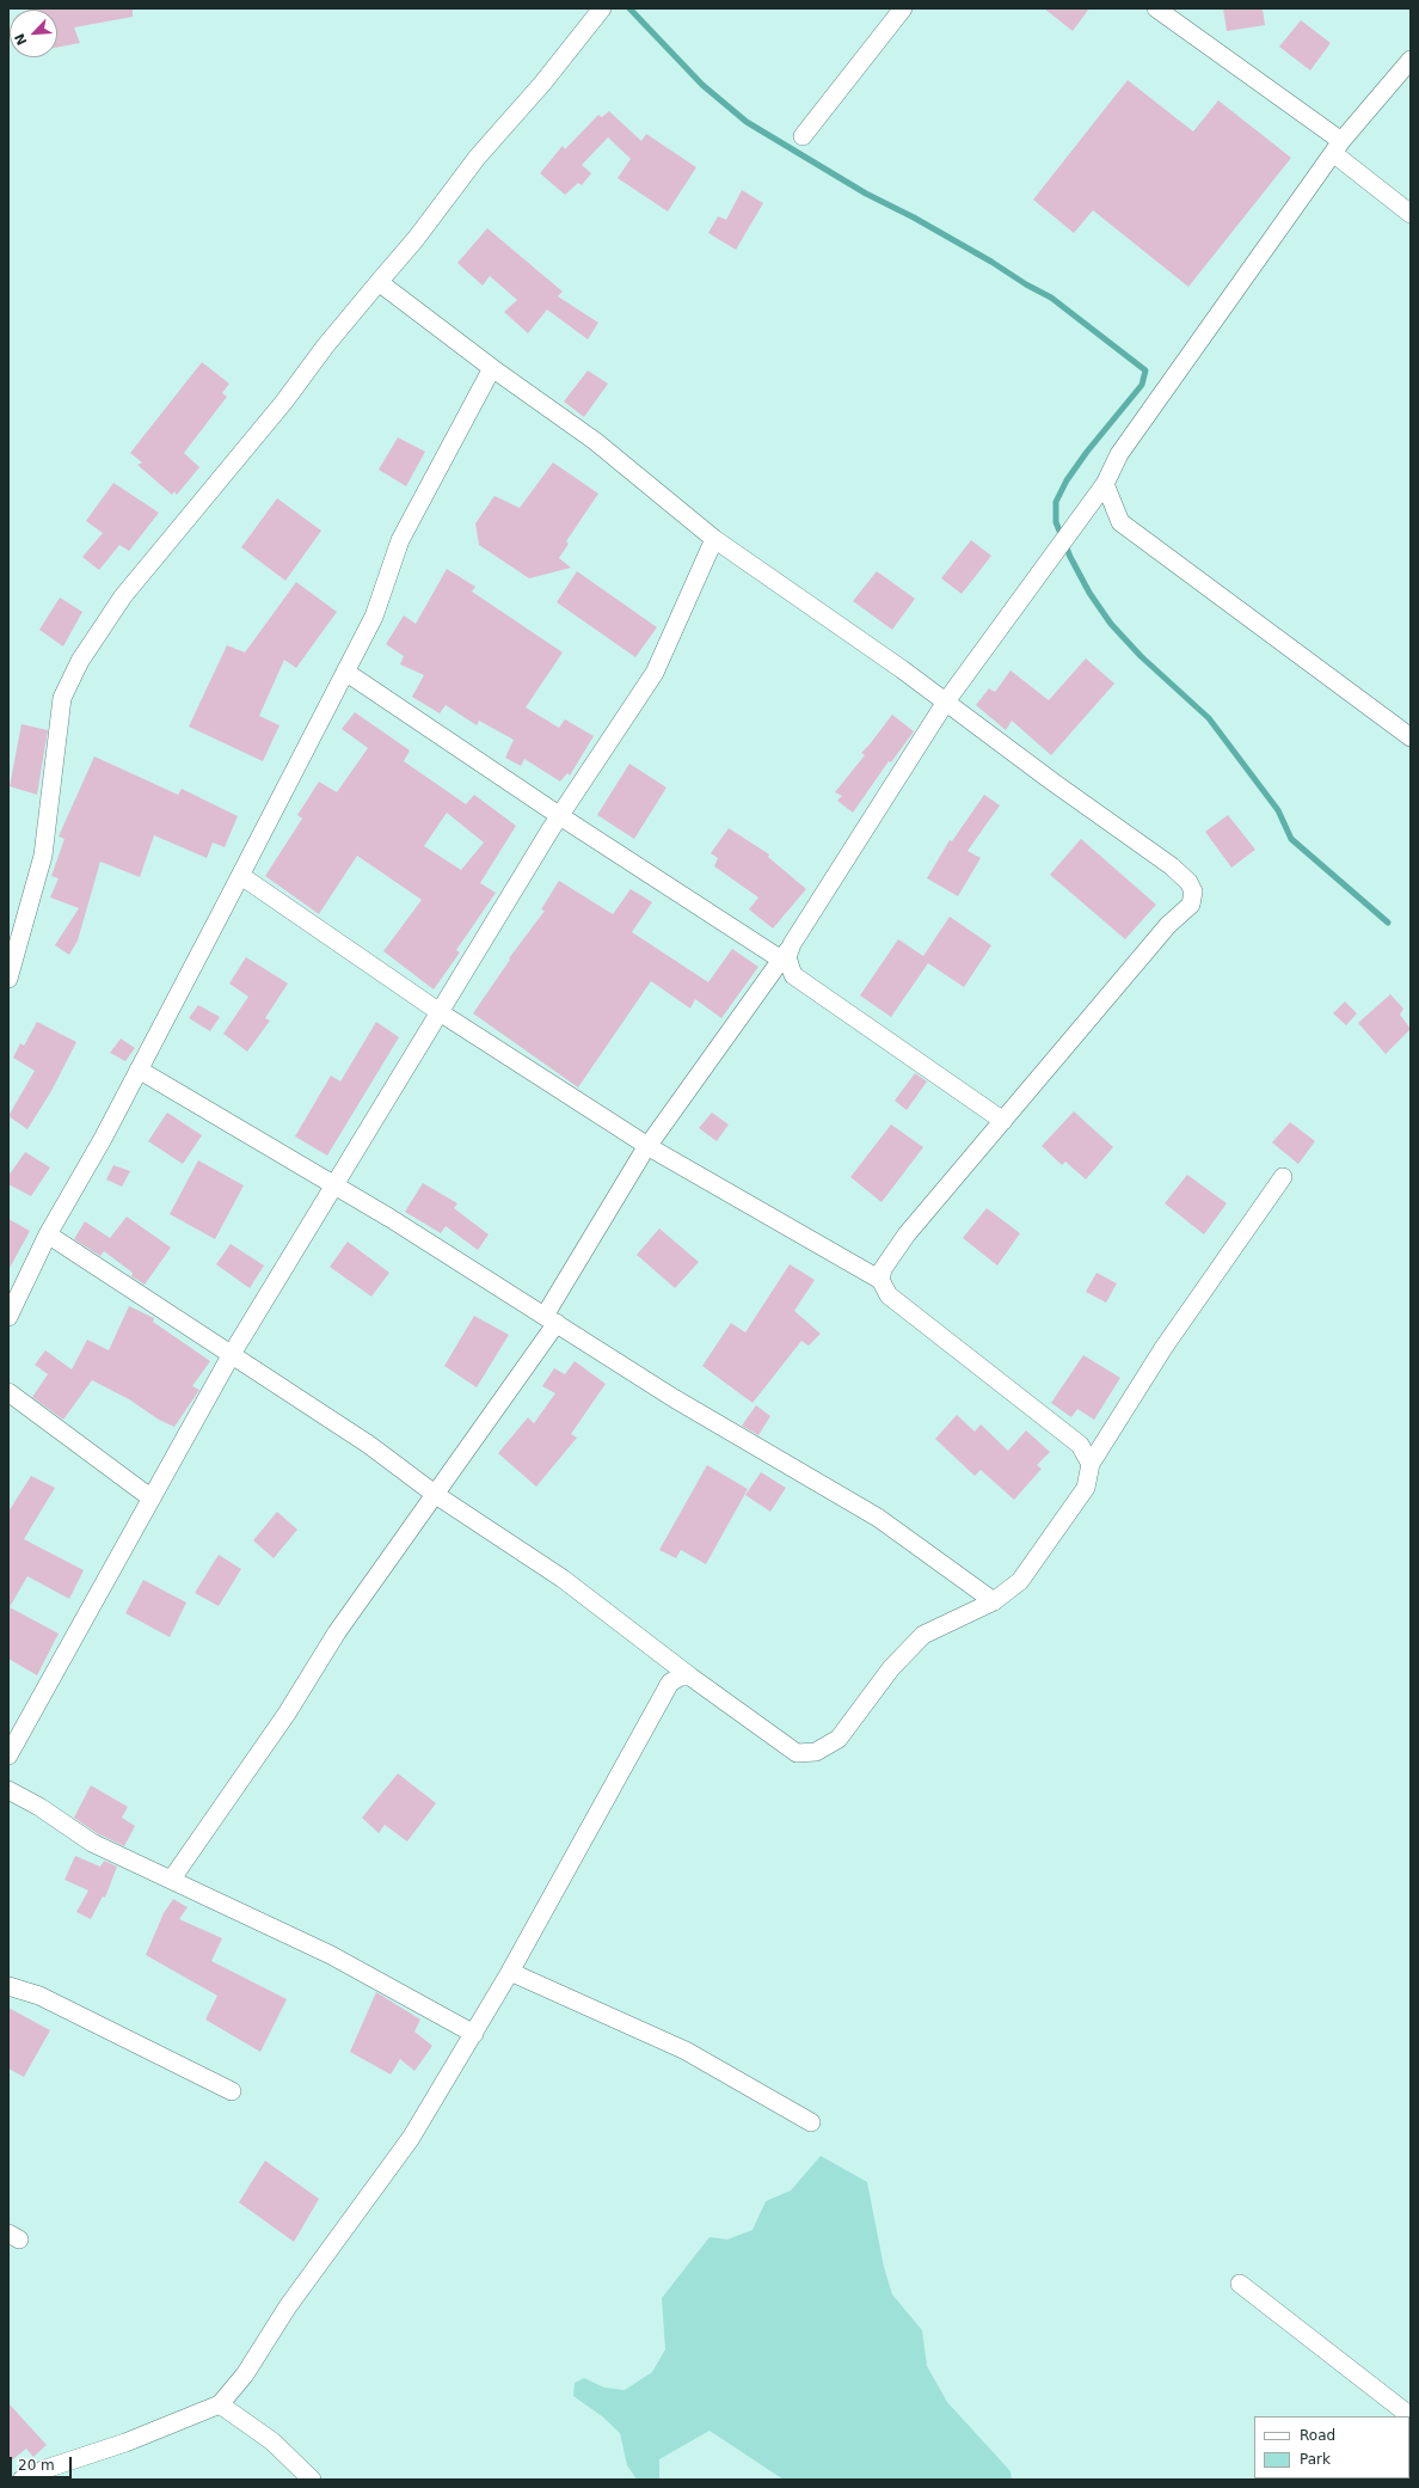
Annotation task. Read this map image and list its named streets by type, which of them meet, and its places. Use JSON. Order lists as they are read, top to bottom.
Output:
{
  "legend": ["Road", "Park"],
  "scale_bar": "20 m",
  "north": "bottom left"
}
